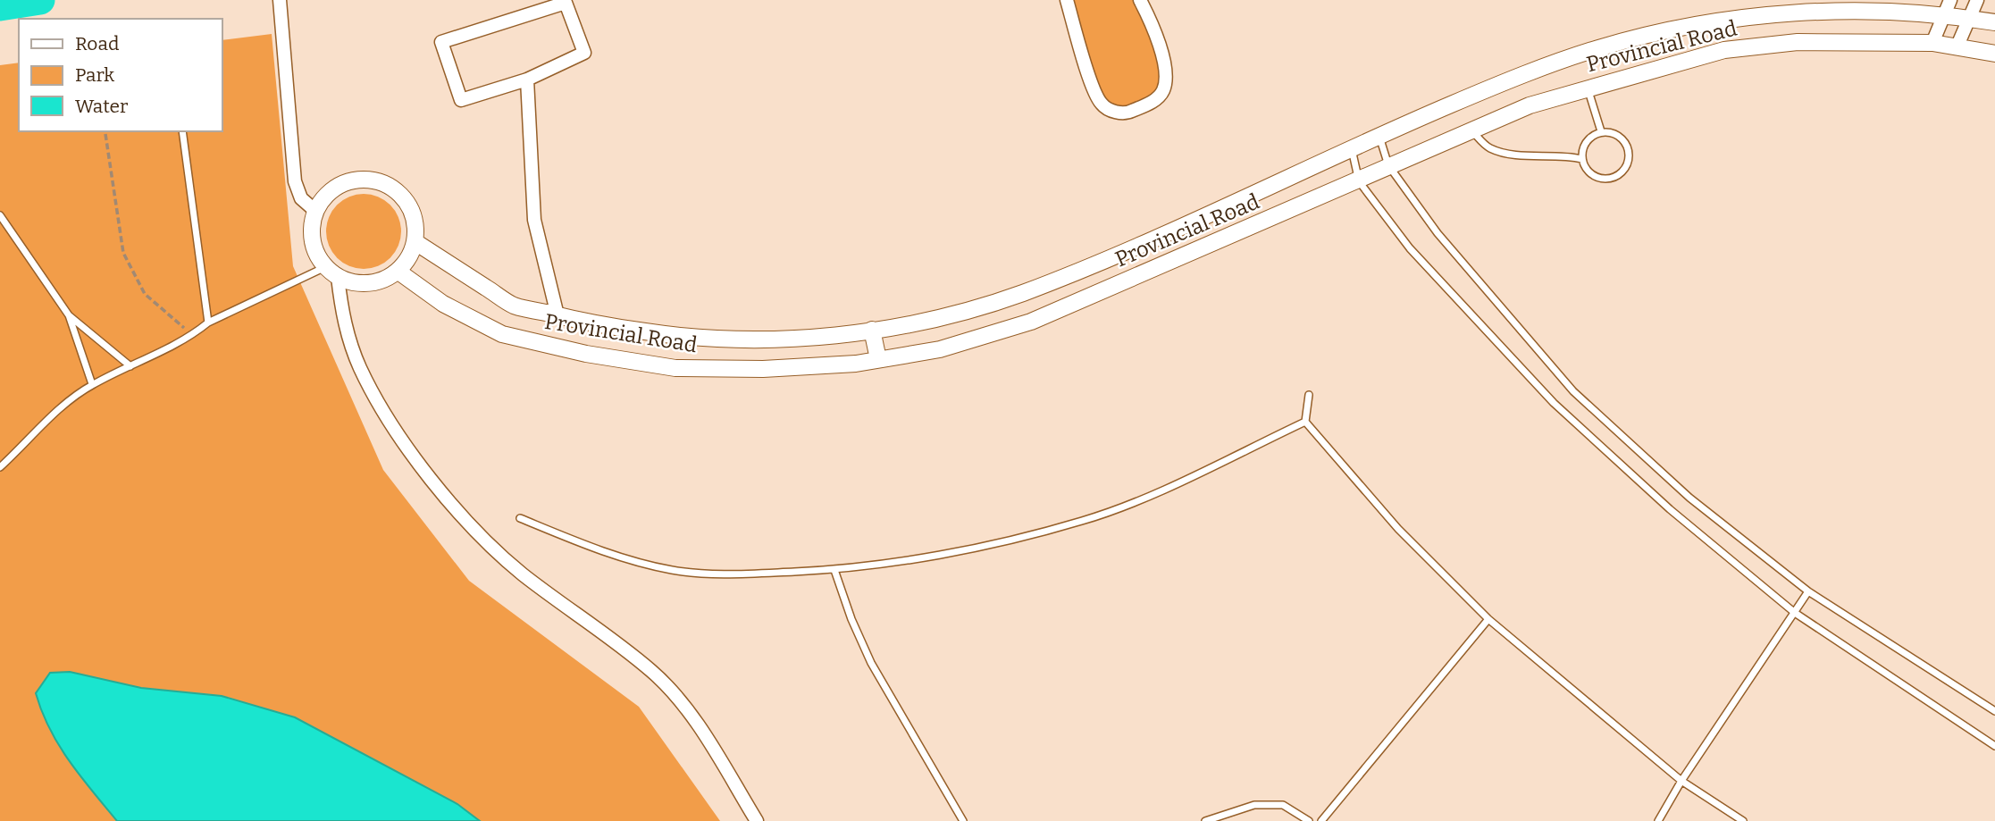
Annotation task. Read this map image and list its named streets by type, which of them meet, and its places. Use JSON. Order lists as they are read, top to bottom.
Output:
{
  "streets": {
    "street": ["Provincial Road"]
  },
  "legend": ["Road", "Park", "Water"]
}
